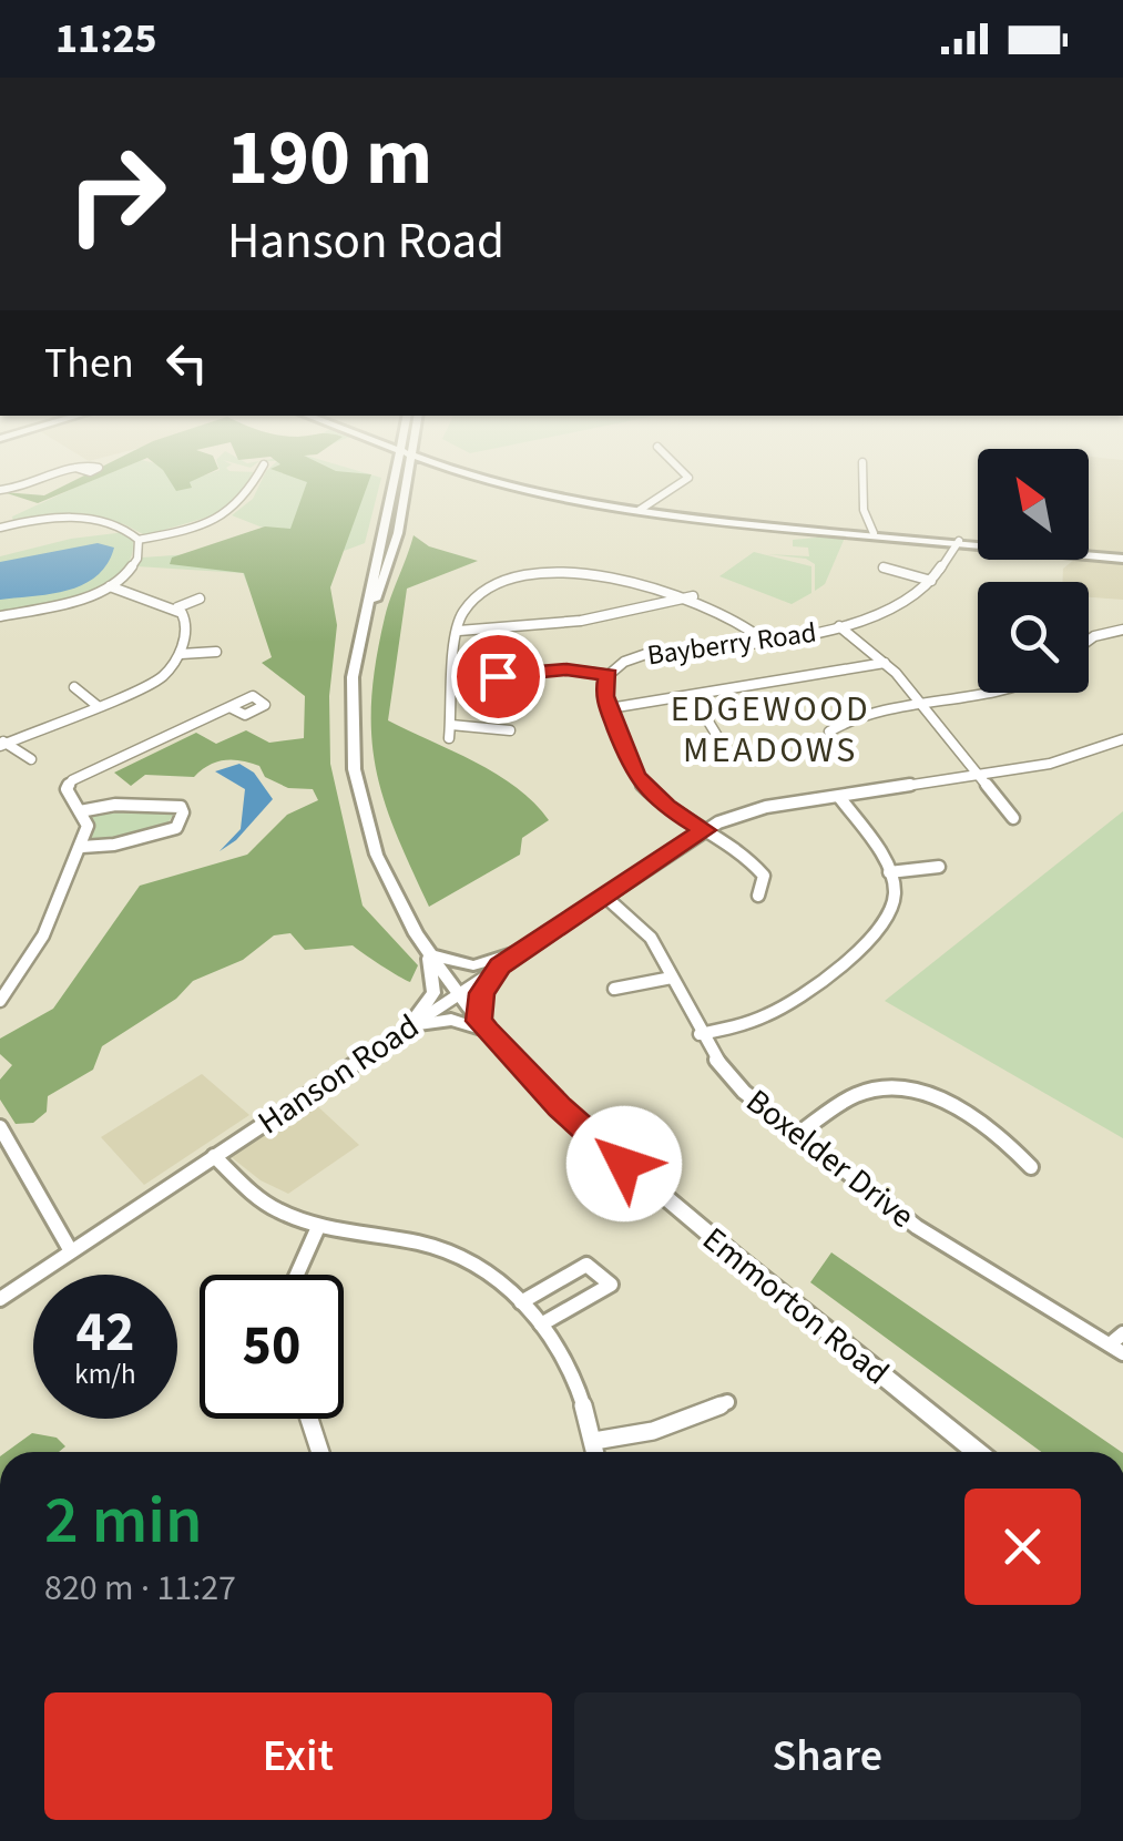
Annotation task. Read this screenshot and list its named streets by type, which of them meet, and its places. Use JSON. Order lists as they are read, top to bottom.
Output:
{
  "streets": {
    "main road": ["Emmorton Road"],
    "street": ["Bayberry Road", "Hanson Road", "Boxelder Drive"]
  },
  "crossings": [
    ["Bayberry Road", "Hanson Road"],
    ["Hanson Road", "Boxelder Drive"],
    ["Hanson Road", "Emmorton Road"]
  ],
  "districts": ["EDGEWOOD MEADOWS"],
  "north": "top left",
  "page": {
    "status": "11:25",
    "turn": ["190 m", "Hanson Road"],
    "then": "Then",
    "speed": "42 km/h",
    "limit": "50",
    "heading": ["2 min", "820 m · 11:27"],
    "buttons": ["Exit", "Share"]
  }
}
